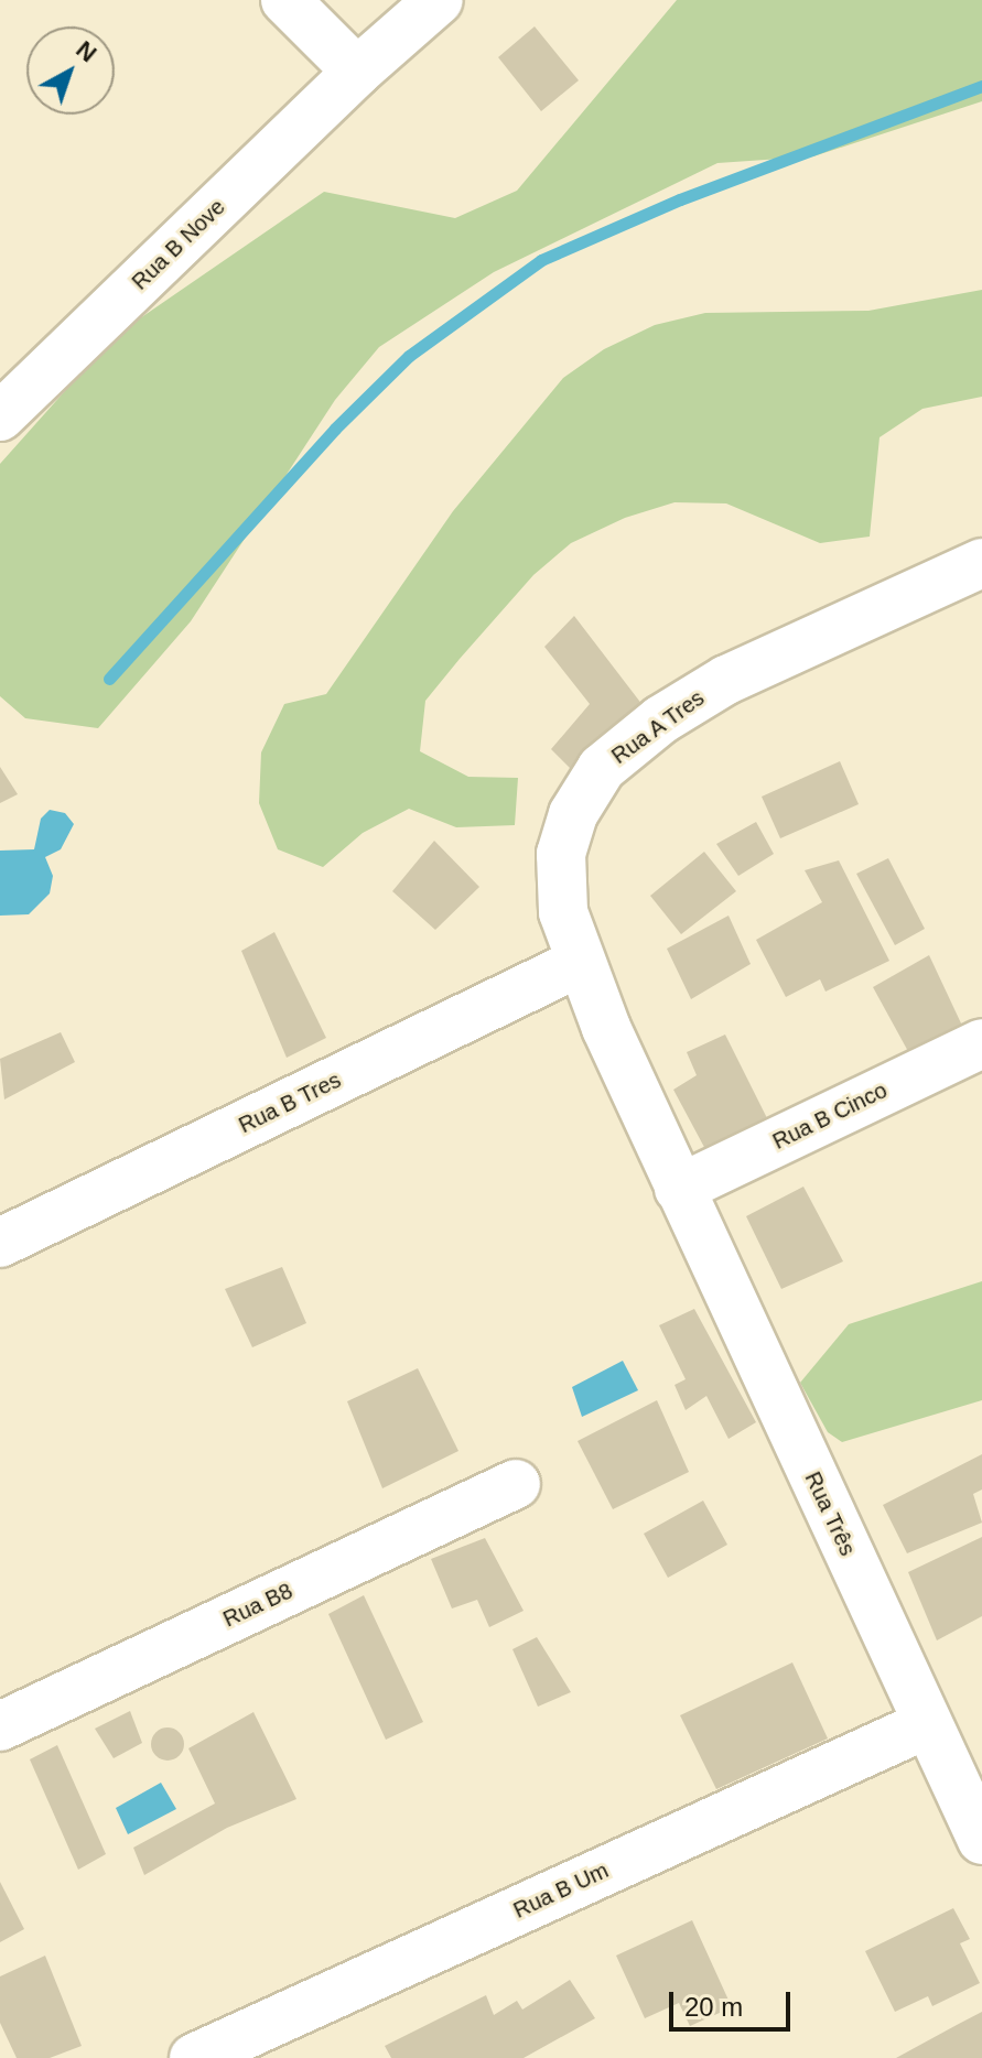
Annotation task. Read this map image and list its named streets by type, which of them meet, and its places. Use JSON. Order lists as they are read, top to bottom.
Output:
{
  "streets": {
    "street": [
      "Rua B Nove",
      "Rua A Tres",
      "Rua B Tres",
      "Rua B Cinco",
      "Rua Três",
      "Rua B8",
      "Rua B Um"
    ]
  },
  "crossings": [
    ["Rua A Tres", "Rua B Tres"],
    ["Rua A Tres", "Rua B Cinco"],
    ["Rua A Tres", "Rua Três"],
    ["Rua B Cinco", "Rua Três"],
    ["Rua Três", "Rua B Um"]
  ],
  "scale_bar": "20 m",
  "north": "top right"
}
